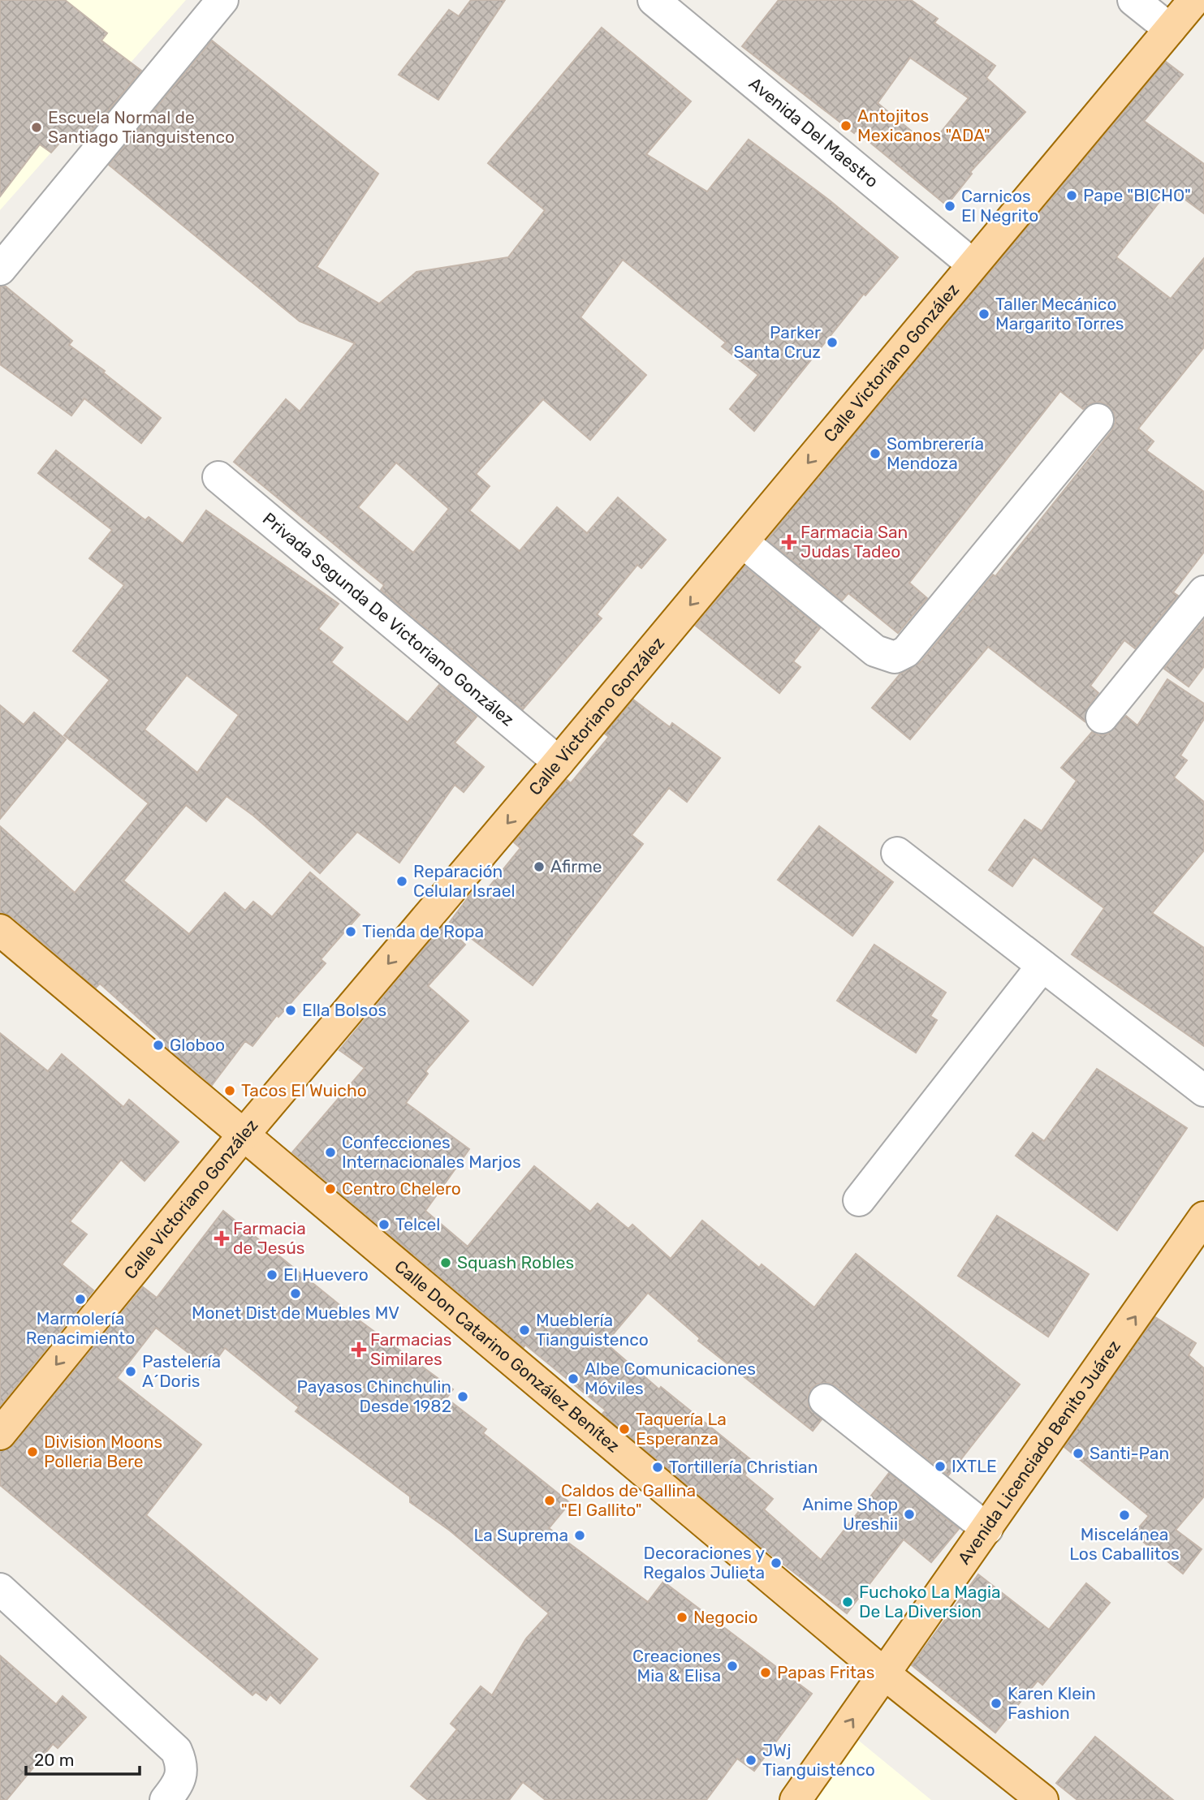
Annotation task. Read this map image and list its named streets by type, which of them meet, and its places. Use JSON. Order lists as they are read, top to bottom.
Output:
{
  "streets": {
    "main road": ["Calle Victoriano González", "Calle Don Catarino González Benítez", "Avenida Licenciado Benito Juárez"],
    "street": ["Avenida Del Maestro", "Privada Segunda De Victoriano González"]
  },
  "crossings": [
    ["Avenida Del Maestro", "Calle Victoriano González"],
    ["Calle Victoriano González", "Privada Segunda De Victoriano González"],
    ["Calle Victoriano González", "Calle Don Catarino González Benítez"],
    ["Calle Don Catarino González Benítez", "Avenida Licenciado Benito Juárez"]
  ],
  "one_way": ["Calle Victoriano González", "Avenida Licenciado Benito Juárez"],
  "places": {
    "other": [
      "Antojitos Mexicanos \"ADA\"",
      "Escuela Normal de Santiago Tianguistenco",
      "Pape \"BICHO\"",
      "Carnicos El Negrito",
      "Taller Mecánico Margarito Torres",
      "Parker Santa Cruz",
      "Sombrerería Mendoza",
      "Afirme",
      "Reparación Celular Israel",
      "Tienda de Ropa",
      "Ella Bolsos",
      "Globoo",
      "Tacos El Wuicho",
      "Confecciones Internacionales Marjos",
      "Centro Chelero",
      "Telcel",
      "Squash Robles",
      "El Huevero",
      "Monet Dist de Muebles MV",
      "Marmolería Renacimiento",
      "Mueblería Tianguistenco",
      "Pastelería A´Doris",
      "Albe Comunicaciones Móviles",
      "Payasos Chinchulin Desde 1982",
      "Taquería La Esperanza",
      "Division Moons Polleria Bere",
      "Santi-Pan",
      "IXTLE",
      "Tortillería Christian",
      "Caldos de Gallina \"El Gallito\"",
      "Anime Shop Ureshii",
      "Miscelánea Los Caballitos",
      "La Suprema",
      "Decoraciones y Regalos Julieta",
      "Fuchoko La Magia De La Diversion",
      "Negocio",
      "Creaciones Mia & Elisa",
      "Papas Fritas",
      "Karen Klein Fashion",
      "JWj Tianguistenco"
    ],
    "health": ["Farmacia San Judas Tadeo", "Farmacia de Jesús", "Farmacias Similares"]
  },
  "scale_bar": "20 m"
}
